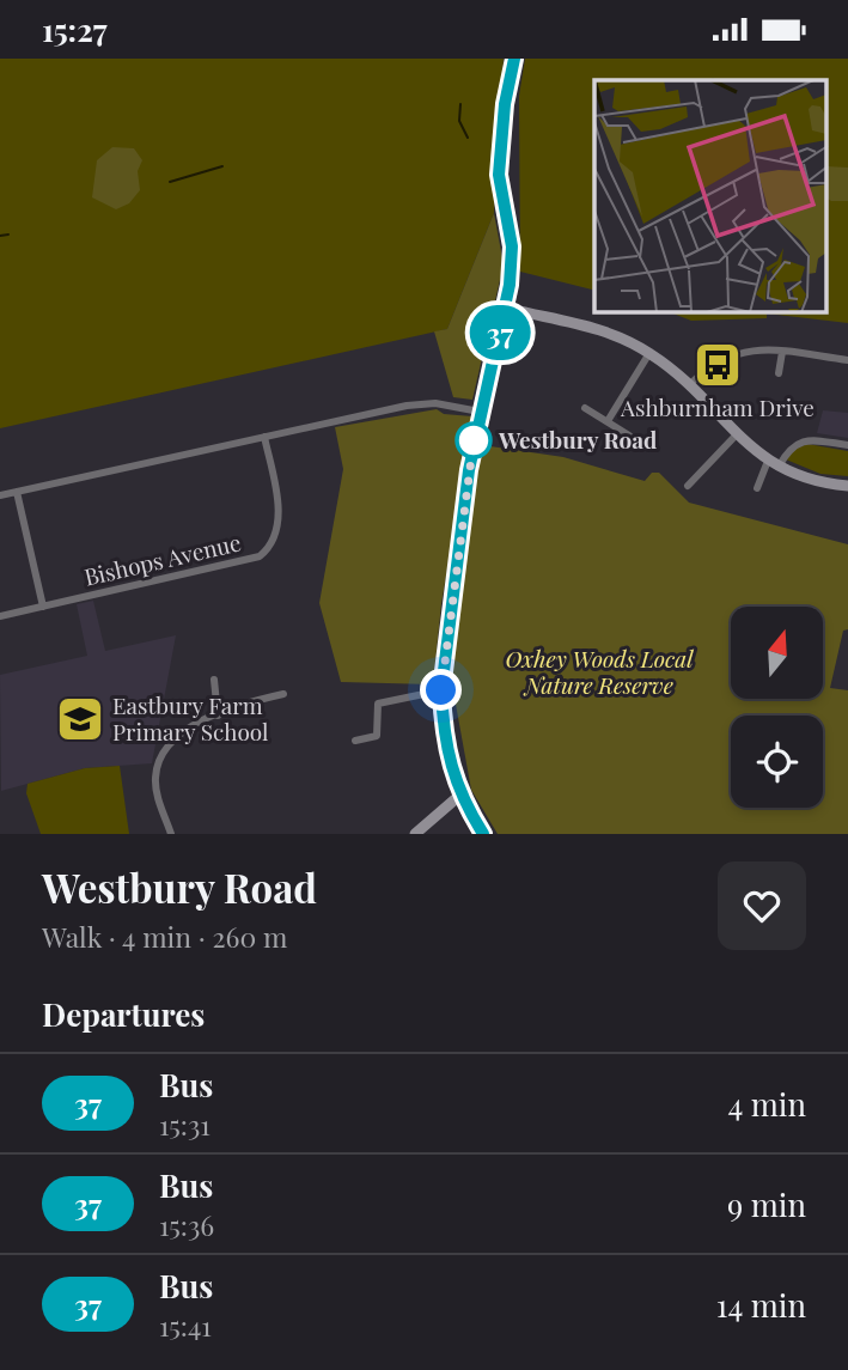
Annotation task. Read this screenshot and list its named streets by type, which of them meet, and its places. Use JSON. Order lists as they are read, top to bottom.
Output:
{
  "streets": {
    "street": ["Bishops Avenue"]
  },
  "parks": ["Oxhey Woods Local Nature Reserve"],
  "places": {
    "bus stop": ["Ashburnham Drive"],
    "other": ["Westbury Road"],
    "school or university": ["Eastbury Farm Primary School"]
  },
  "lines": ["bus line 37"],
  "north": "top",
  "page": {
    "status": "15:27",
    "on_map": "37",
    "heading": [
      ["Westbury Road", "Walk · 4 min · 260 m"],
      "Departures"
    ],
    "list": [
      {
        "mark": "37",
        "name": "Bus",
        "note": "15:31",
        "value": "4 min"
      },
      {
        "mark": "37",
        "name": "Bus",
        "note": "15:36",
        "value": "9 min"
      },
      {
        "mark": "37",
        "name": "Bus",
        "note": "15:41",
        "value": "14 min"
      }
    ]
  }
}
